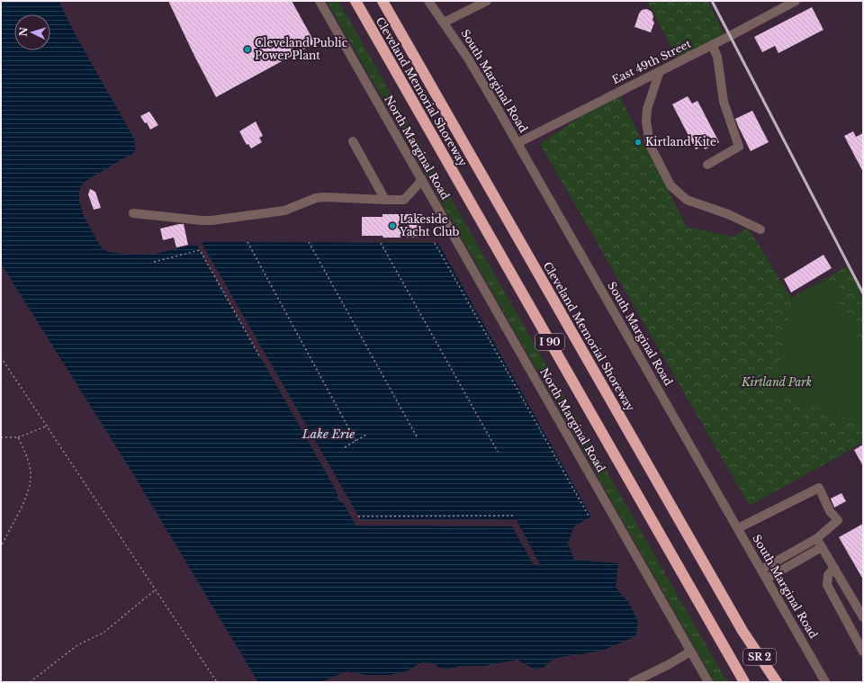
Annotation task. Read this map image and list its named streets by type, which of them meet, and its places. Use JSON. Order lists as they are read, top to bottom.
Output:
{
  "streets": {
    "highway": ["Cleveland Memorial Shoreway", "I 90", "SR 2"],
    "street": ["East 49th Street", "South Marginal Road", "North Marginal Road"]
  },
  "crossings": [
    ["East 49th Street", "South Marginal Road"],
    ["Cleveland Memorial Shoreway", "I 90"]
  ],
  "water": ["Lake Erie"],
  "parks": ["Kirtland Park"],
  "places": ["Cleveland Public Power Plant", "Kirtland Kite", "Lakeside Yacht Club"],
  "north": "left"
}
